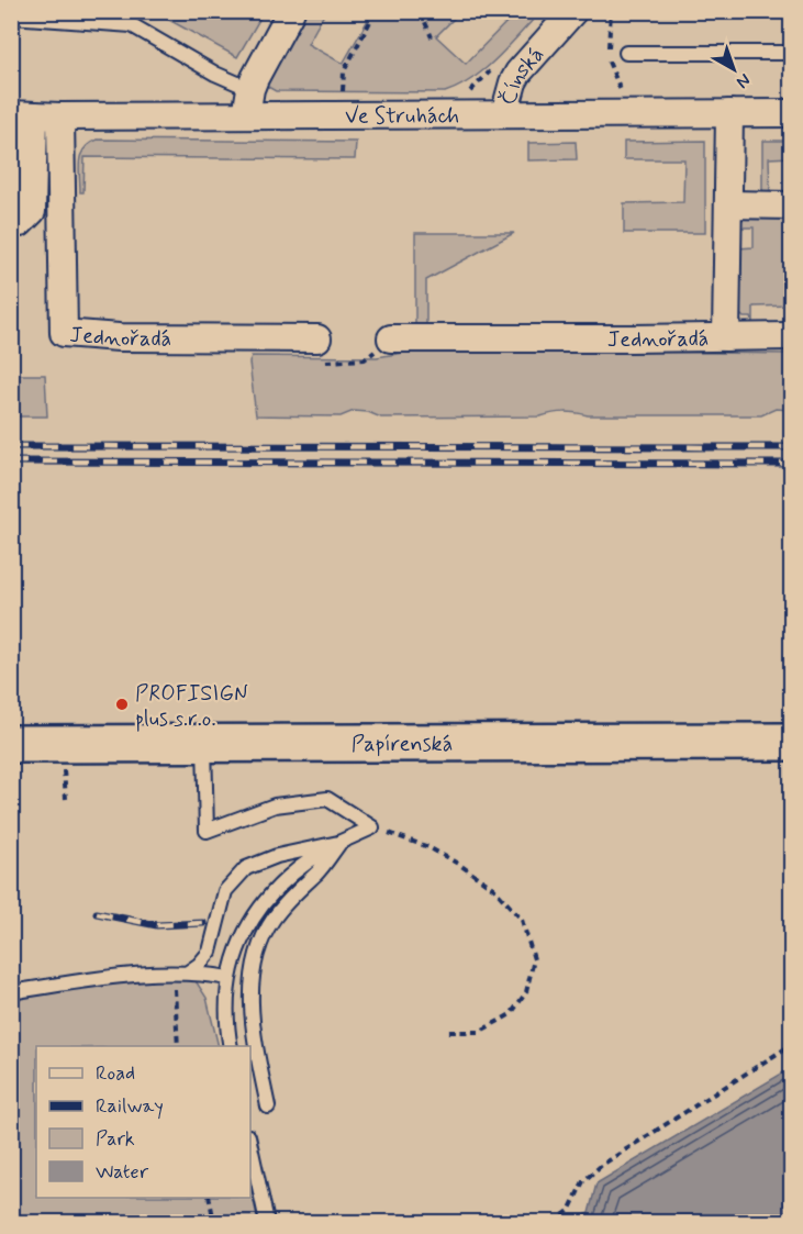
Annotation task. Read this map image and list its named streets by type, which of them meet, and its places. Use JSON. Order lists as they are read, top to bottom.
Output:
{
  "streets": {
    "street": [
      "Čínská",
      "Ve Struhách",
      "Jednořadá",
      "Papírenská"
    ]
  },
  "crossings": [
    ["Čínská", "Ve Struhách"],
    ["Ve Struhách", "Jednořadá"]
  ],
  "places": ["PROFISIGN plus s.r.o."],
  "legend": [
    "Road",
    "Railway",
    "Park",
    "Water"
  ],
  "north": "bottom right"
}
